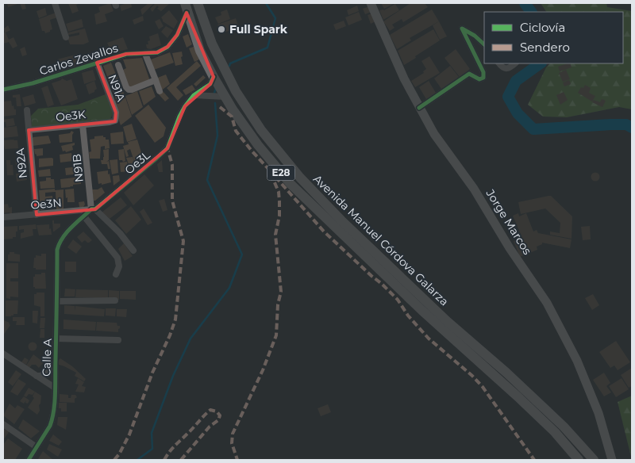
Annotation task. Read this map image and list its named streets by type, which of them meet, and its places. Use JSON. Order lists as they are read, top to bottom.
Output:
{
  "streets": {
    "main road": ["E28", "Jorge Marcos", "Avenida Manuel Córdova Galarza"],
    "street": [
      "Carlos Zevallos",
      "N91A",
      "Oe3K",
      "Oe3L",
      "N92A",
      "N91B",
      "Oe3N",
      "Calle A"
    ]
  },
  "crossings": [
    ["Carlos Zevallos", "N91A"],
    ["Carlos Zevallos", "Avenida Manuel Córdova Galarza"],
    ["N91A", "Oe3K"],
    ["Oe3K", "N92A"],
    ["Oe3K", "N91B"],
    ["Oe3L", "N91B"],
    ["Oe3L", "Oe3N"],
    ["Oe3L", "Avenida Manuel Córdova Galarza"],
    ["Oe3L", "Calle A"],
    ["N92A", "Oe3N"],
    ["N91B", "Oe3N"]
  ],
  "places": ["Full Spark"],
  "legend": ["Ciclovía", "Sendero"]
}
